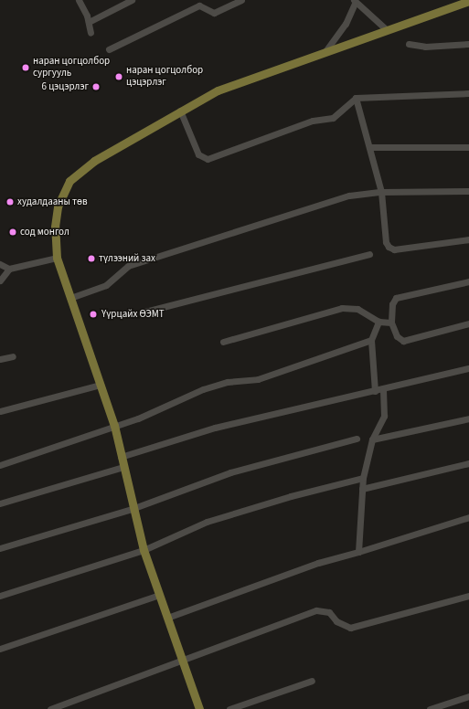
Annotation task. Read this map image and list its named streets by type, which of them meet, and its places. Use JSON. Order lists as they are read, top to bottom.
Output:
{
  "places": [
    "наран цогцолбор сургууль",
    "наран цогцолбор цэцэрлэг",
    "6 цэцэрлэг",
    "худалдааны төв",
    "сод монгол",
    "түлээний зах",
    "Үүрцайх ӨЭМТ"
  ]
}
